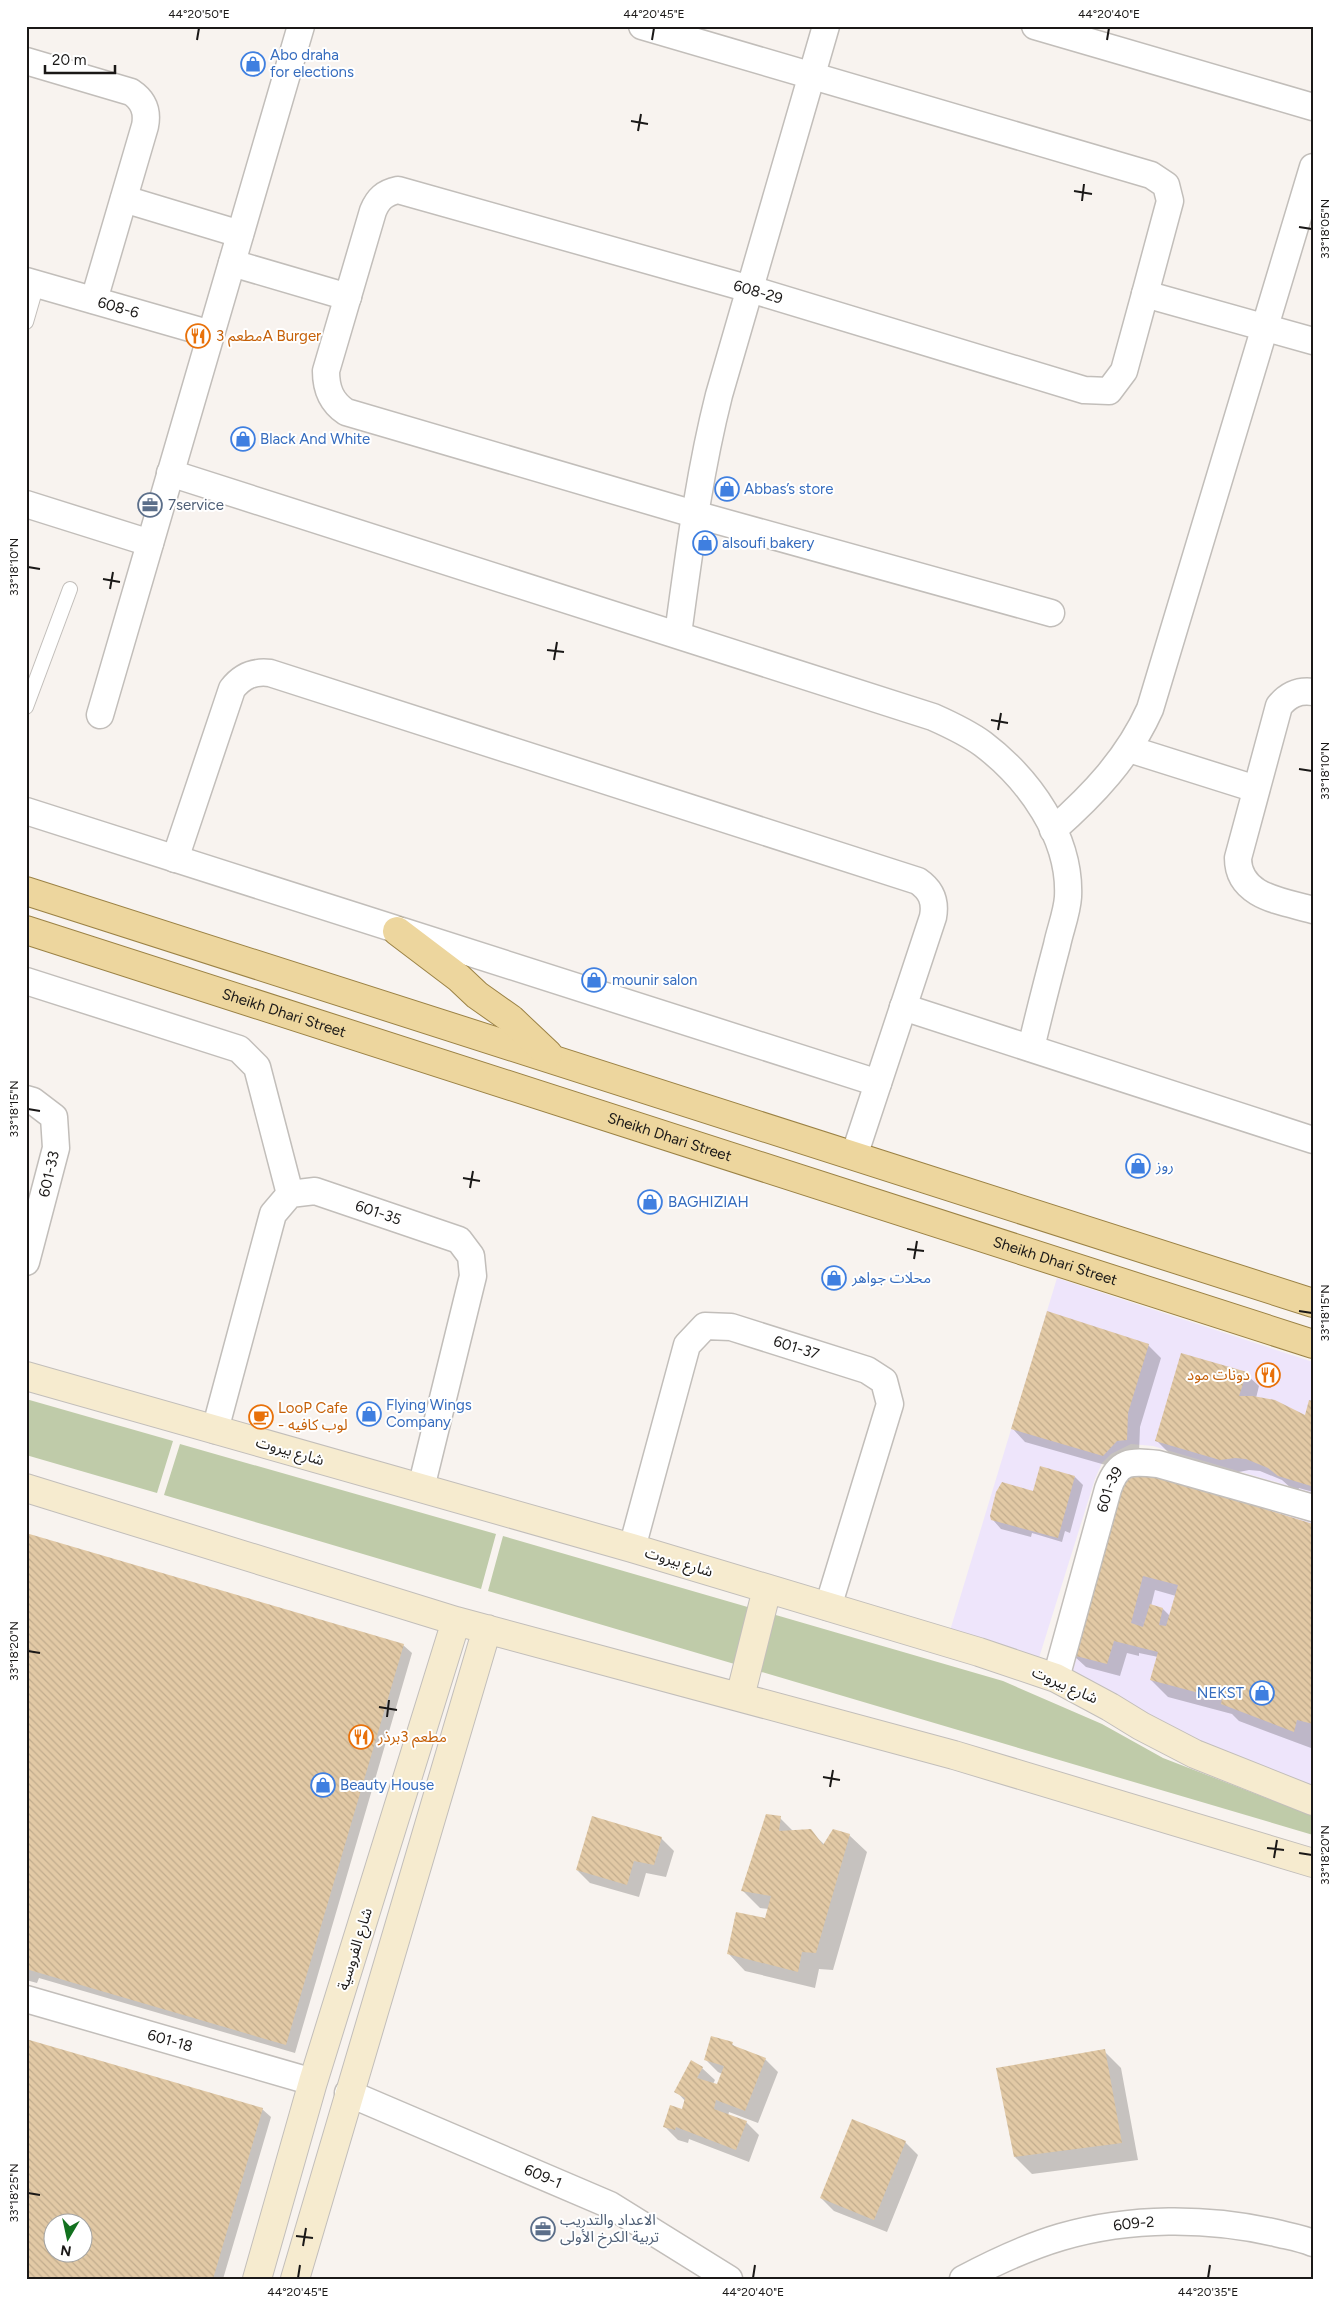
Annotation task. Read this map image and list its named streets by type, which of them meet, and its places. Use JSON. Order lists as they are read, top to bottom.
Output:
{
  "streets": {
    "main road": ["Sheikh Dhari Street", "شارع بيروت", "شارع الفروسية"],
    "street": [
      "608-29",
      "608-6",
      "601-33",
      "601-35",
      "601-37",
      "601-39",
      "601-18",
      "609-1",
      "609-2"
    ]
  },
  "crossings": [
    ["601-35", "شارع بيروت"],
    ["601-37", "شارع بيروت"],
    ["شارع بيروت", "601-39"],
    ["شارع الفروسية", "601-18"]
  ],
  "places": {
    "shop": [
      "Abo draha for elections",
      "Black And White",
      "Abbas’s store",
      "alsoufi bakery",
      "mounir salon",
      "روز",
      "BAGHIZIAH",
      "محلات جواهر",
      "Flying Wings Company",
      "NEKST",
      "Beauty House"
    ],
    "restaurant": ["مطعم 3A Burger", "دونات مود", "مطعم 3برذر"],
    "office": ["7service", "الاعداد والتدريب تربية الكرخ الأولى"],
    "cafe": ["LooP Cafe - لوب كافيه"]
  },
  "scale_bar": "20 m",
  "north": "bottom",
  "coordinates": [
    "44°20'50\"E",
    "44°20'45\"E",
    "44°20'40\"E",
    "33°18'05\"N",
    "33°18'10\"N",
    "33°18'15\"N",
    "33°18'20\"N",
    "33°18'25\"N",
    "44°20'35\"E"
  ]
}
